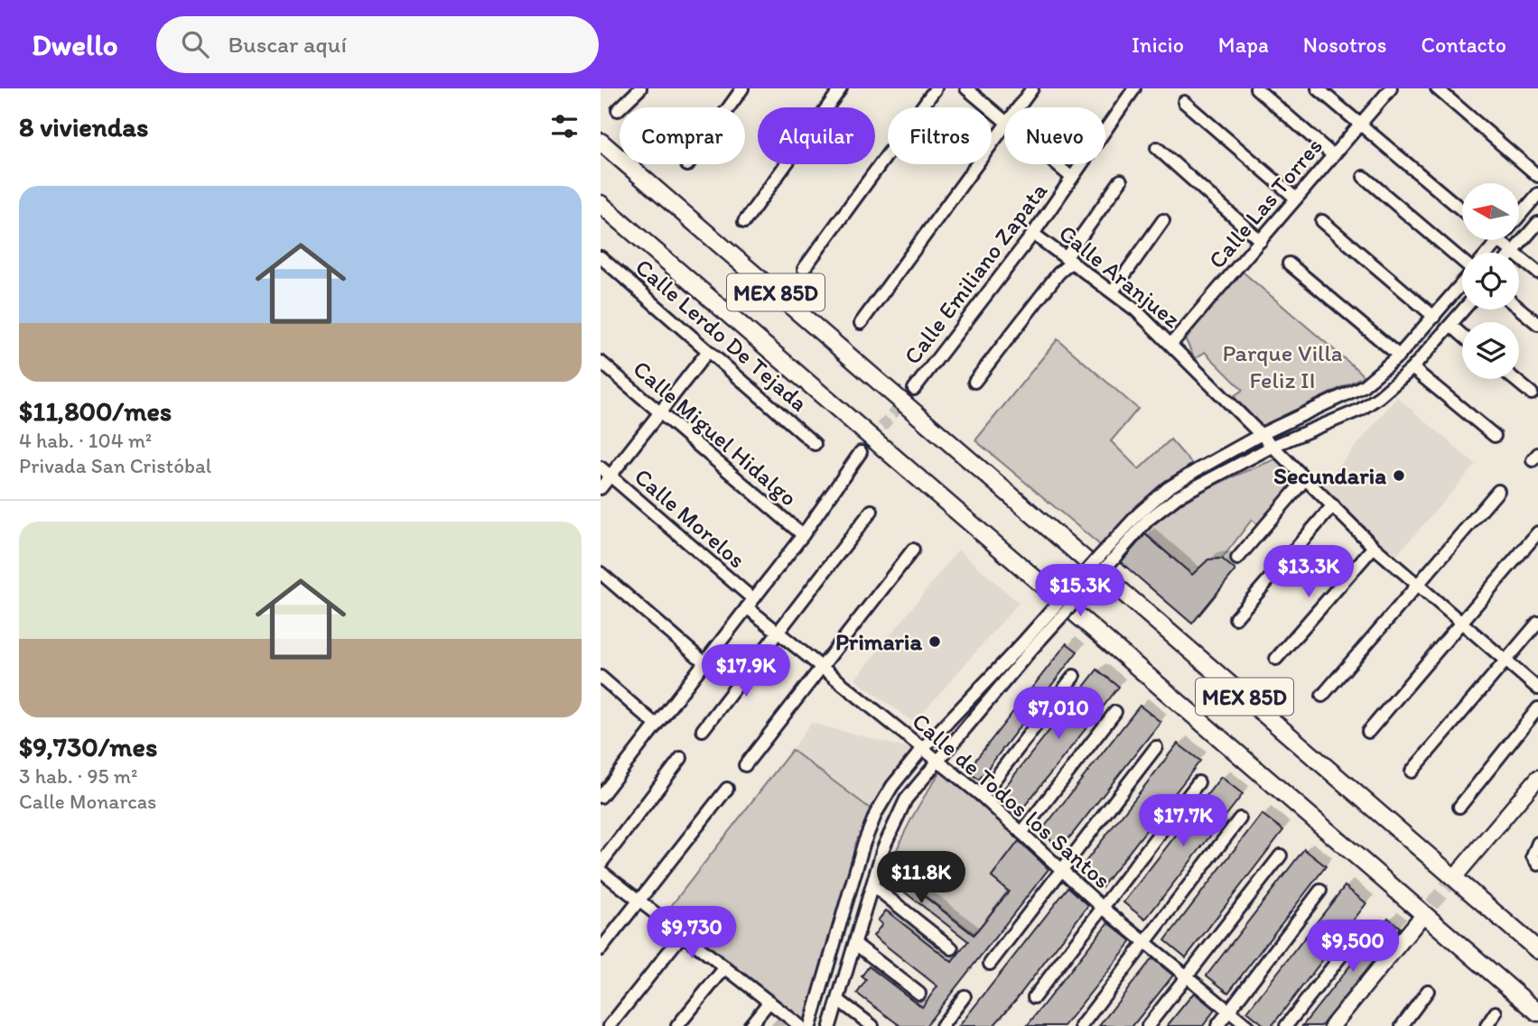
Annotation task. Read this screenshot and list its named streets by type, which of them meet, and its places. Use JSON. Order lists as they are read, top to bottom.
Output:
{
  "streets": {
    "highway": ["MEX 85D"],
    "street": [
      "Calle Las Torres",
      "Calle Emiliano Zapata",
      "Calle Aranjuez",
      "Calle Lerdo De Tejada",
      "Calle Miguel Hidalgo",
      "Calle Morelos",
      "Calle de Todos los Santos"
    ]
  },
  "crossings": [
    ["Calle Las Torres", "Calle Aranjuez"],
    ["Calle Emiliano Zapata", "Calle Aranjuez"],
    ["Calle Morelos", "Calle de Todos los Santos"]
  ],
  "parks": ["Parque Villa Feliz II"],
  "places": ["Secundaria", "Primaria"],
  "north": "left",
  "page": {
    "header": "Dwello",
    "search": "Buscar aquí",
    "nav": [
      "Inicio",
      "Mapa",
      "Nosotros",
      "Contacto"
    ],
    "heading": "8 viviendas",
    "chip": [
      "Comprar",
      "Alquilar",
      "Filtros",
      "Nuevo"
    ],
    "list": [
      {
        "name": "$11,800/mes",
        "note": "4 hab. · 104 m² · Privada San Cristóbal"
      },
      {
        "name": "$9,730/mes",
        "note": "3 hab. · 95 m² · Calle Monarcas"
      }
    ],
    "price": [
      "$13.3K",
      "$15.3K",
      "$17.9K",
      "$7,010",
      "$17.7K",
      "$11.8K",
      "$9,730",
      "$9,500"
    ]
  }
}
